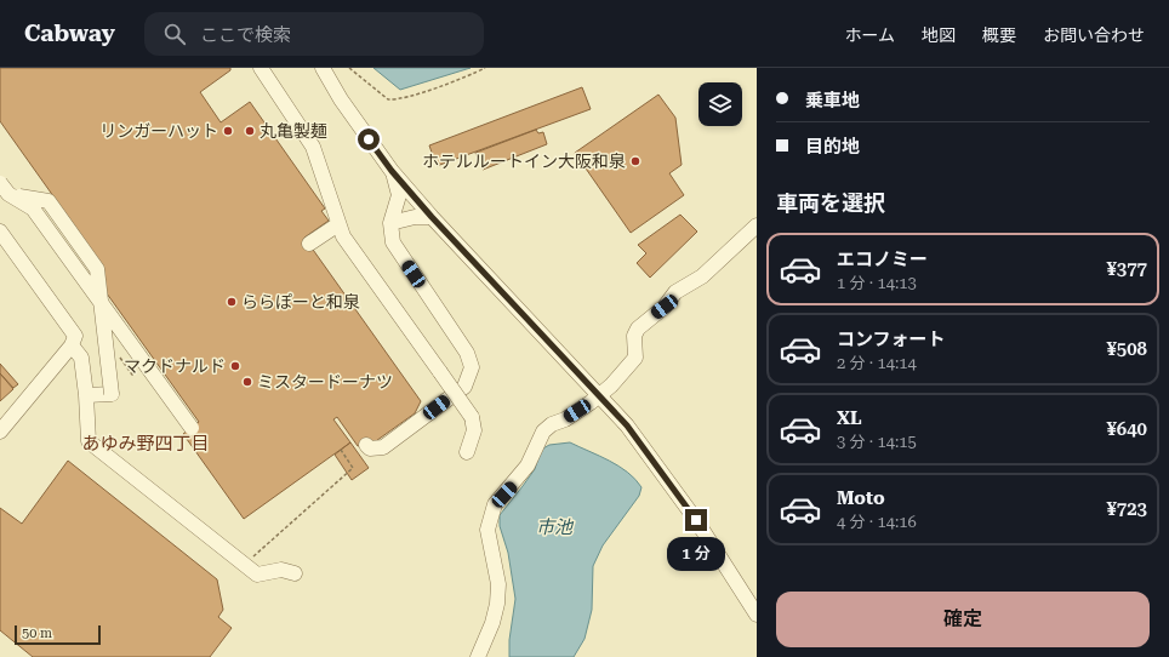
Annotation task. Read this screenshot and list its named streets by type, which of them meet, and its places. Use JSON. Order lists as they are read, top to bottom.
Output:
{
  "districts": ["あゆみ野四丁目"],
  "water": ["市池"],
  "places": [
    "リンガーハット",
    "丸亀製麺",
    "ホテルルートイン大阪和泉",
    "ららぽーと和泉",
    "マクドナルド",
    "ミスタードーナツ"
  ],
  "scale_bar": "50 m",
  "page": {
    "header": "Cabway",
    "search": "ここで検索",
    "nav": [
      "ホーム",
      "地図",
      "概要",
      "お問い合わせ"
    ],
    "banner": ["乗車地", "目的地"],
    "heading": "車両を選択",
    "list": [
      {
        "name": "エコノミー",
        "note": "1 分 · 14:13",
        "value": "¥377"
      },
      {
        "name": "コンフォート",
        "note": "2 分 · 14:14",
        "value": "¥508"
      },
      {
        "name": "XL",
        "note": "3 分 · 14:15",
        "value": "¥640"
      },
      {
        "name": "Moto",
        "note": "4 分 · 14:16",
        "value": "¥723"
      }
    ],
    "bubble": "1 分",
    "buttons": "確定",
    "scale": "50 m"
  }
}
